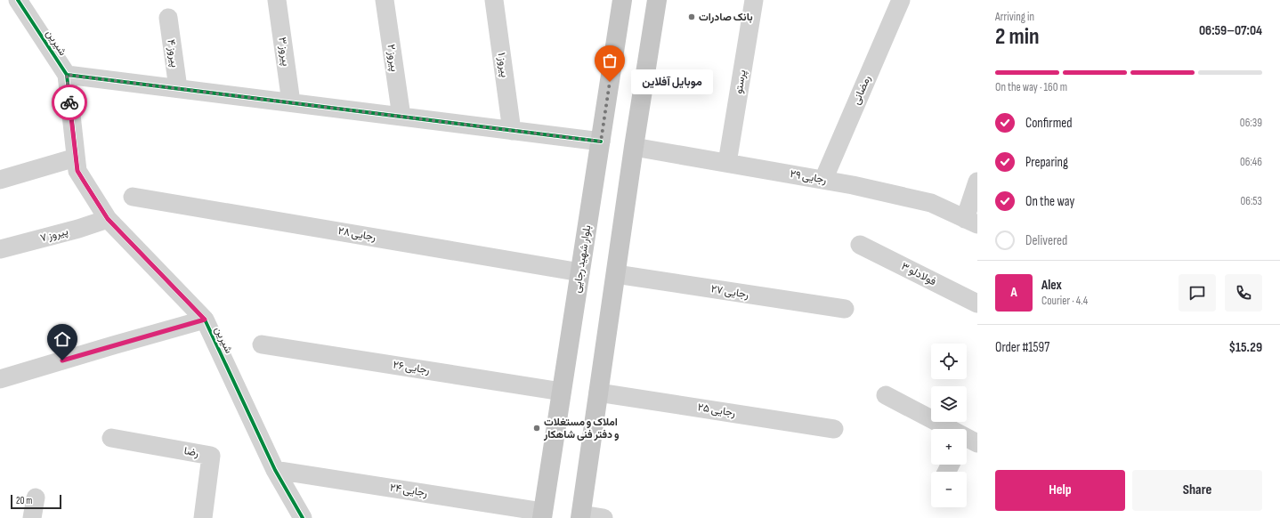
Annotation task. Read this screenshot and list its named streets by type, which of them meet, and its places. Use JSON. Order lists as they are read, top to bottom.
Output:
{
  "streets": {
    "main road": ["بلوار شهید رجایی"],
    "street": [
      "شیرین",
      "پیروز ۳",
      "پیروز ۴",
      "پیروز ۲",
      "پیروز ۱",
      "پرستو",
      "رمضانی",
      "رجایی ۲۹",
      "رجایی ۲۸",
      "پیروز ۷",
      "فولادلو ۳",
      "رجایی ۲۷",
      "رجایی ۲۶",
      "رجایی ۲۵",
      "رضا",
      "رجایی ۲۴"
    ]
  },
  "crossings": [
    ["شیرین", "پیروز ۷"],
    ["شیرین", "رجایی ۲۴"],
    ["پرستو", "رجایی ۲۹"],
    ["رمضانی", "رجایی ۲۹"],
    ["رجایی ۲۸", "بلوار شهید رجایی"],
    ["بلوار شهید رجایی", "رجایی ۲۶"],
    ["بلوار شهید رجایی", "رجایی ۲۴"]
  ],
  "places": ["بانک صادرات", "موبایل آفلاین", "املاک و مستغلات و دفتر فنی شاهکار"],
  "scale_bar": "20 m",
  "page": {
    "heading": ["2 min", "Arriving in", "06:59–07:04"],
    "panel": [
      "Alex",
      "Courier · 4.4",
      "Order #1597",
      "$15.29"
    ],
    "bar": "On the way · 160 m",
    "bubble": "موبایل آفلاین",
    "list": [
      ["Confirmed", "06:39"],
      ["Preparing", "06:46"],
      ["On the way", "06:53"],
      "Delivered"
    ],
    "round": "A",
    "map_buttons": ["+", "−"],
    "buttons": ["Help", "Share"],
    "scale": "20 m"
  }
}
